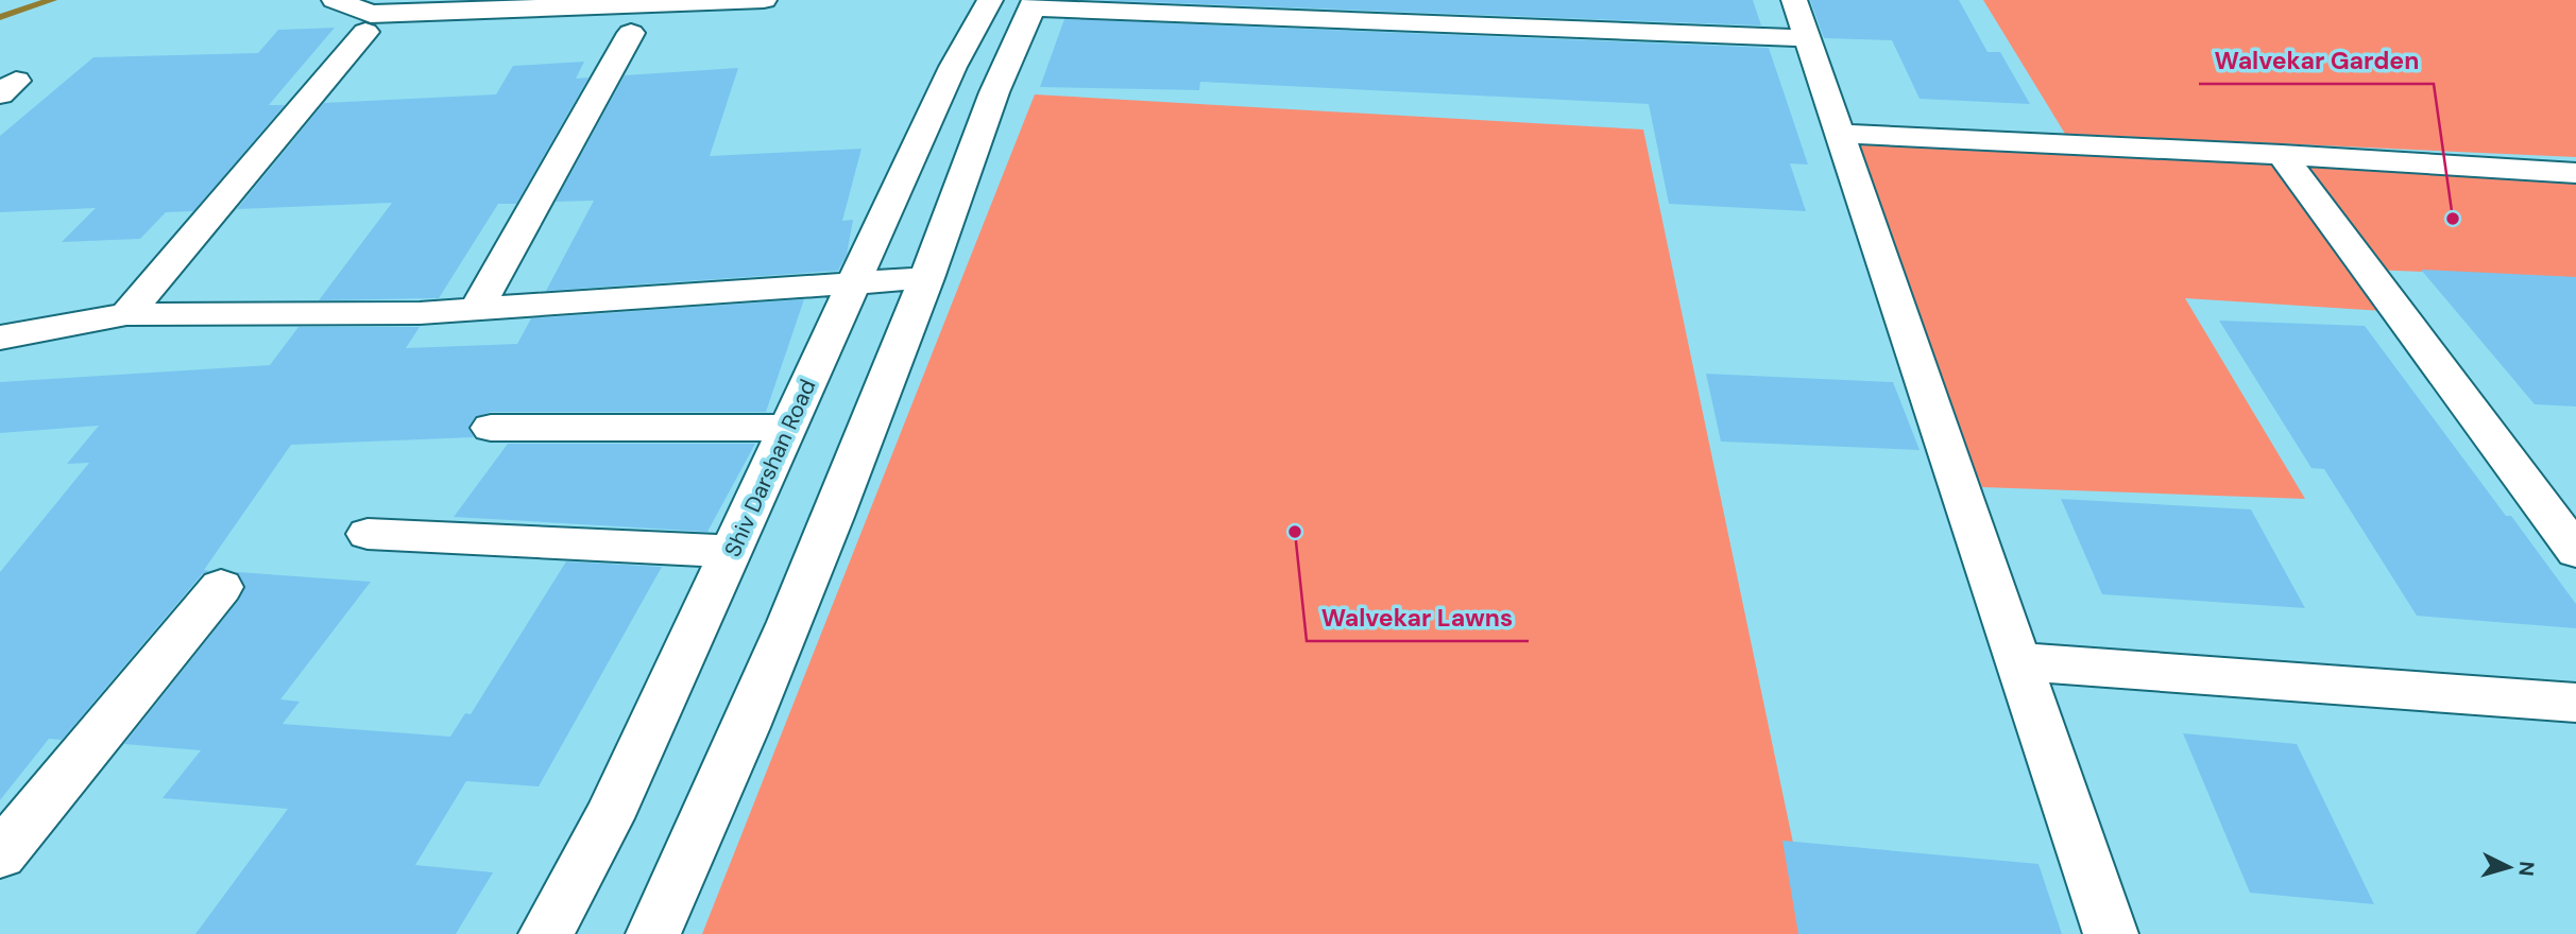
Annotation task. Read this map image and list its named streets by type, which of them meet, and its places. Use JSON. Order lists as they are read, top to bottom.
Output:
{
  "streets": {
    "street": ["Shiv Darshan Road"]
  },
  "places": ["Walvekar Garden", "Walvekar Lawns"],
  "north": "right"
}
